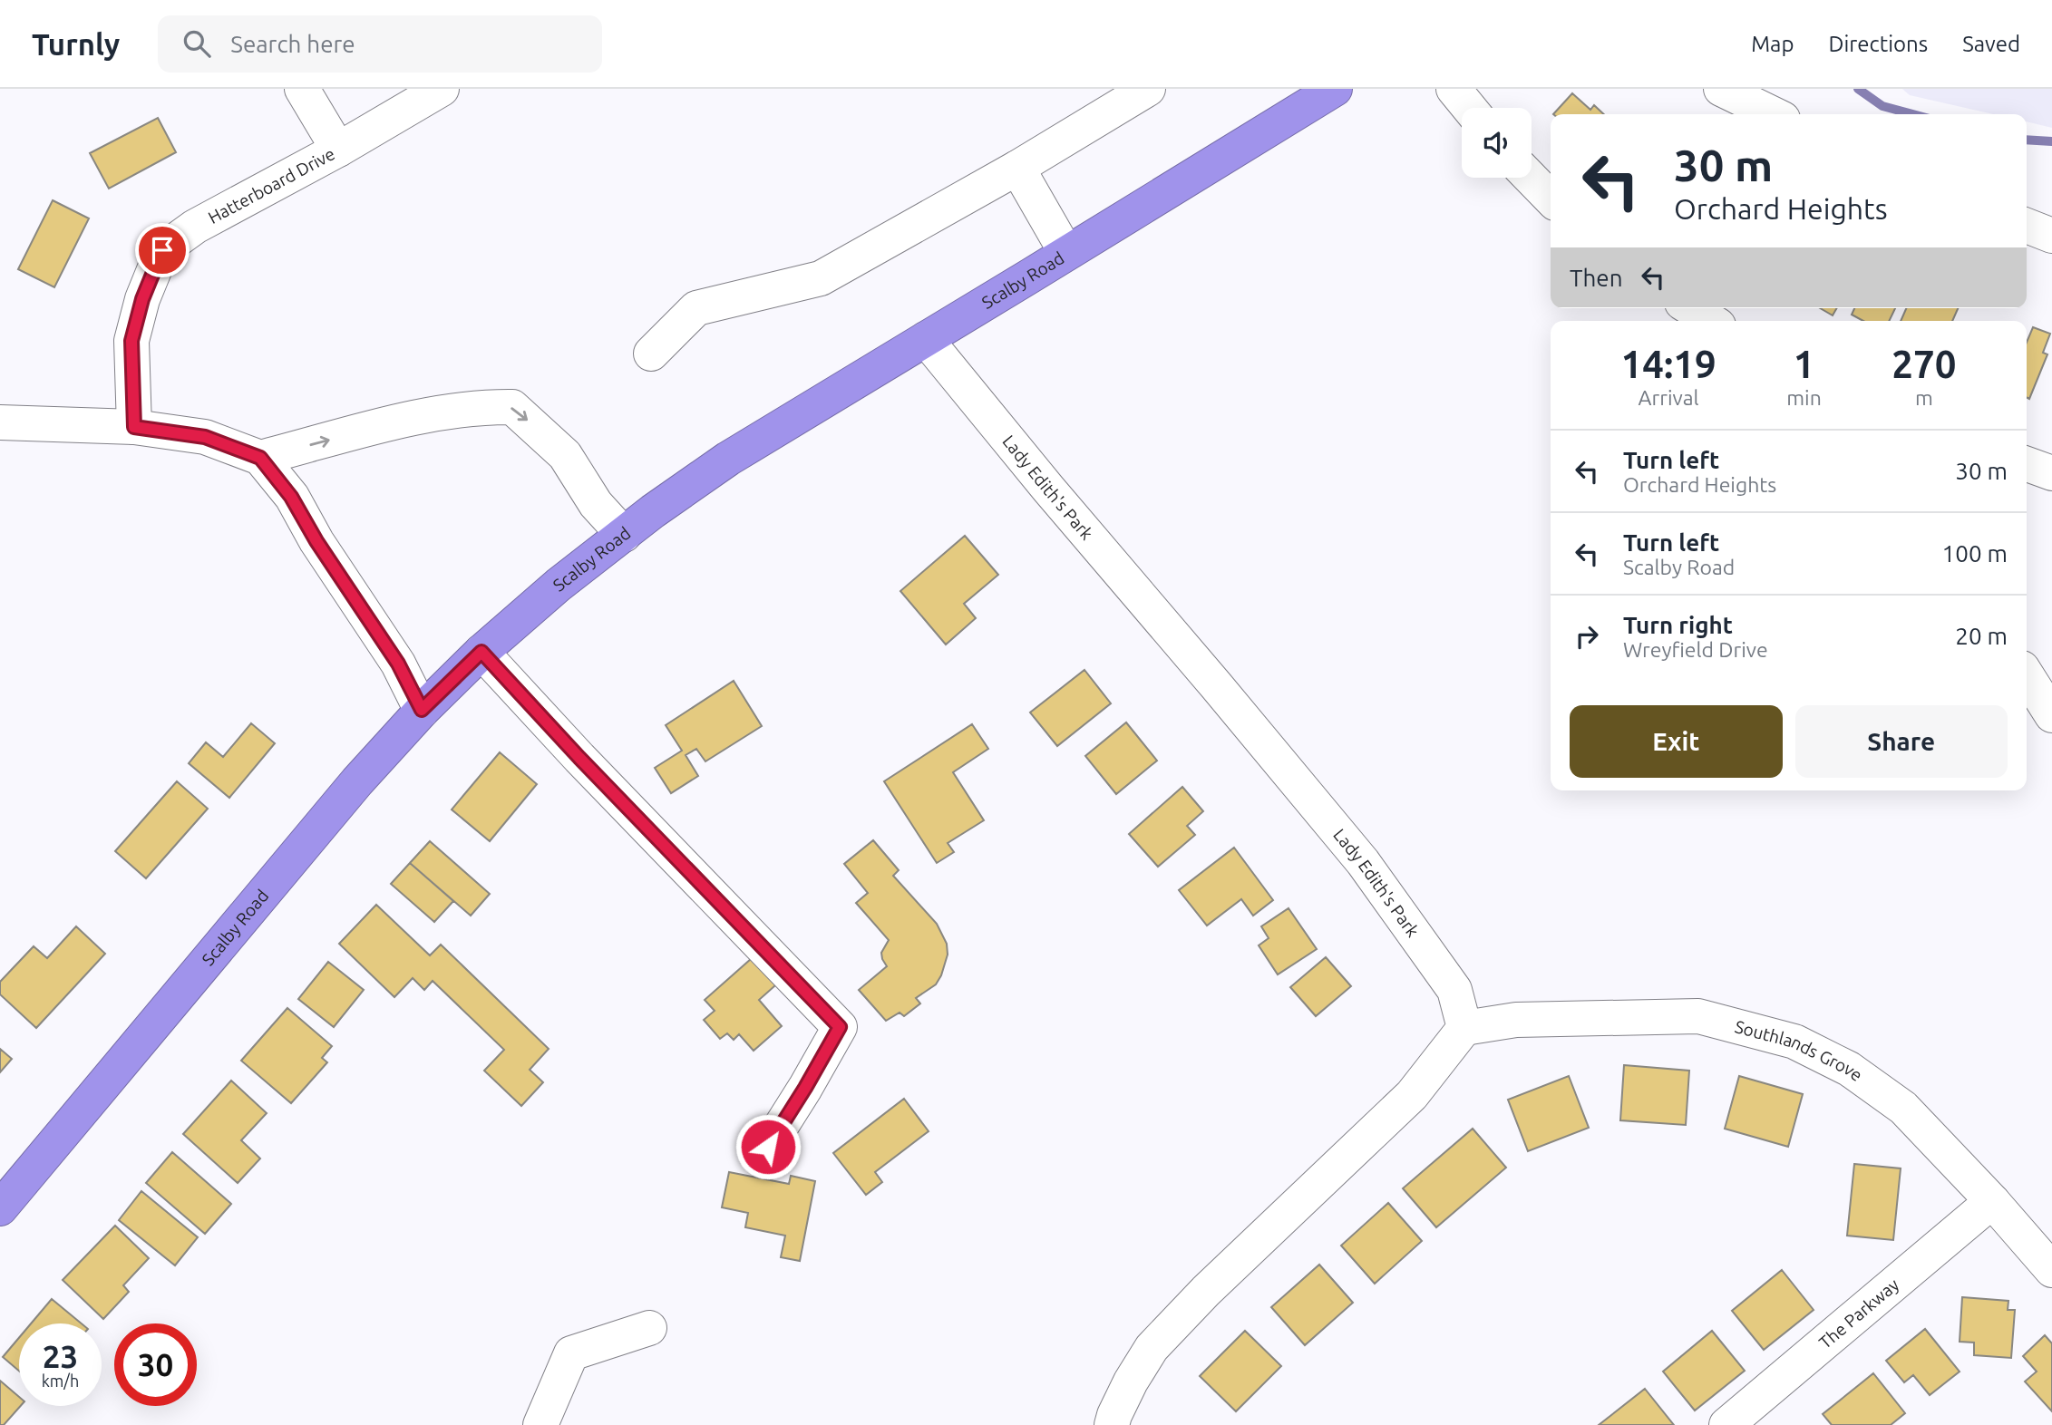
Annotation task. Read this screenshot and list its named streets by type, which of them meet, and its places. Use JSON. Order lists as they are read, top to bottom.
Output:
{
  "streets": {
    "highway": ["Scalby Road"],
    "street": [
      "Hatterboard Drive",
      "Lady Edith's Park",
      "Southlands Grove",
      "The Parkway"
    ]
  },
  "crossings": [
    ["Scalby Road", "Lady Edith's Park"],
    ["Lady Edith's Park", "Southlands Grove"],
    ["Southlands Grove", "The Parkway"]
  ],
  "page": {
    "header": "Turnly",
    "search": "Search here",
    "nav": ["Map", "Directions", "Saved"],
    "turn": ["30 m", "Orchard Heights"],
    "then": "Then",
    "eta": [
      "14:19",
      "Arrival",
      "1",
      "min",
      "270",
      "m"
    ],
    "list": [
      {
        "name": "Turn left",
        "note": "Orchard Heights",
        "value": "30 m"
      },
      {
        "name": "Turn left",
        "note": "Scalby Road",
        "value": "100 m"
      },
      {
        "name": "Turn right",
        "note": "Wreyfield Drive",
        "value": "20 m"
      }
    ],
    "buttons": ["Exit", "Share"],
    "speed": "23 km/h",
    "limit": "30"
  }
}
